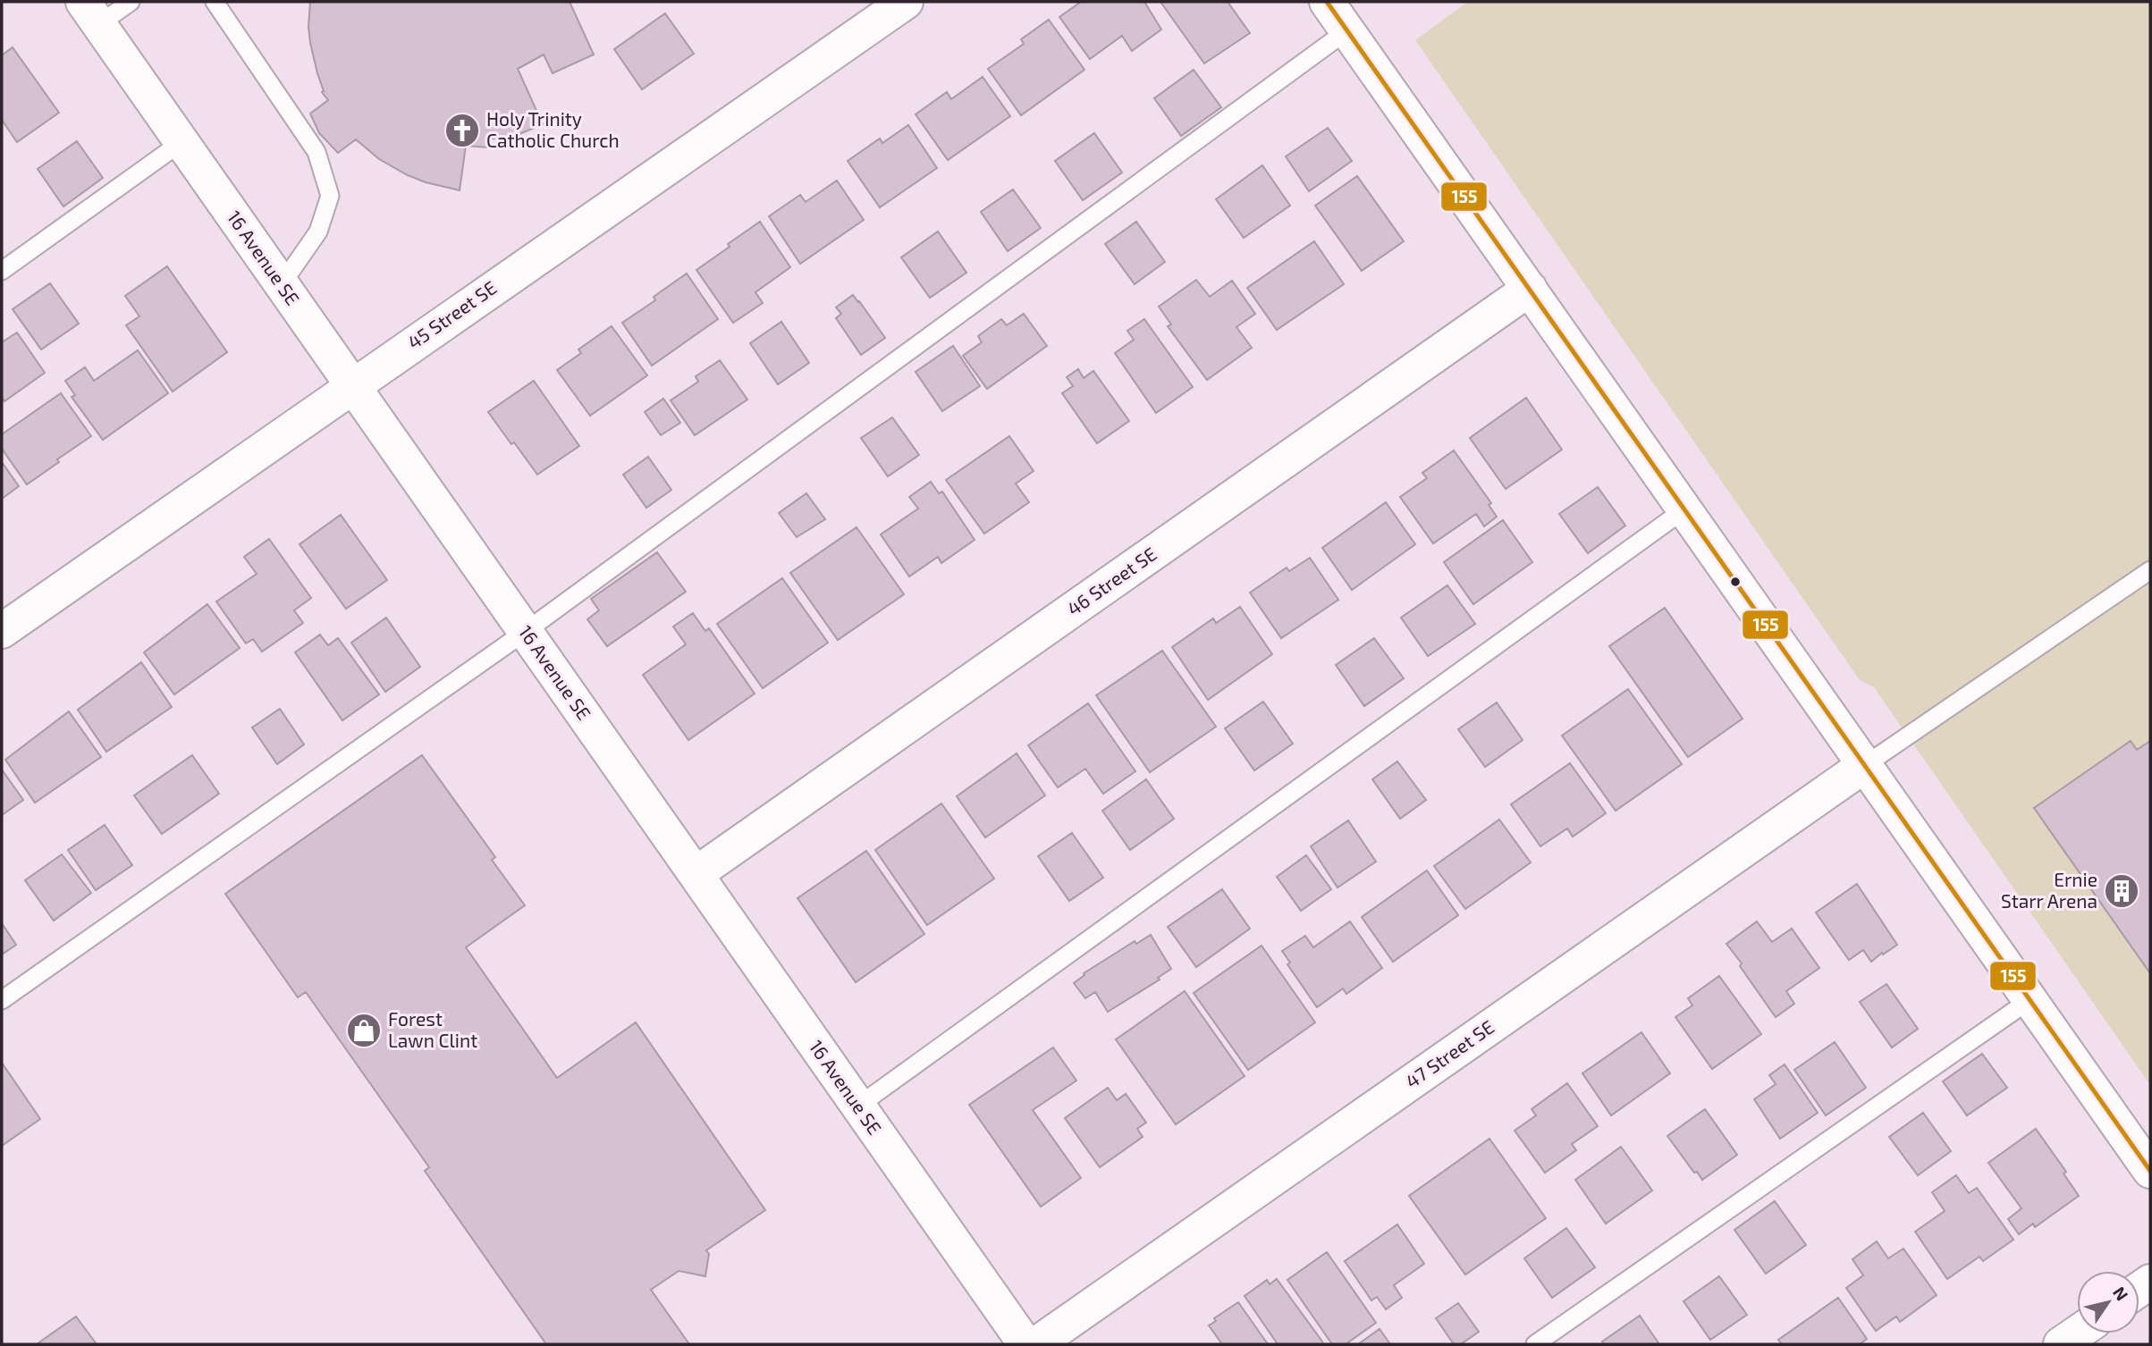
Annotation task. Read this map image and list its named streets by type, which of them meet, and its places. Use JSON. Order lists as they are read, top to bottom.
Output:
{
  "streets": {
    "street": [
      "16 Avenue SE",
      "45 Street SE",
      "46 Street SE",
      "47 Street SE"
    ]
  },
  "crossings": [
    ["16 Avenue SE", "45 Street SE"],
    ["16 Avenue SE", "46 Street SE"]
  ],
  "places": {
    "church": ["Holy Trinity Catholic Church"],
    "building": ["Ernie Starr Arena"],
    "shop": ["Forest Lawn Clint"]
  },
  "lines": ["transit line 155"],
  "north": "top right"
}
